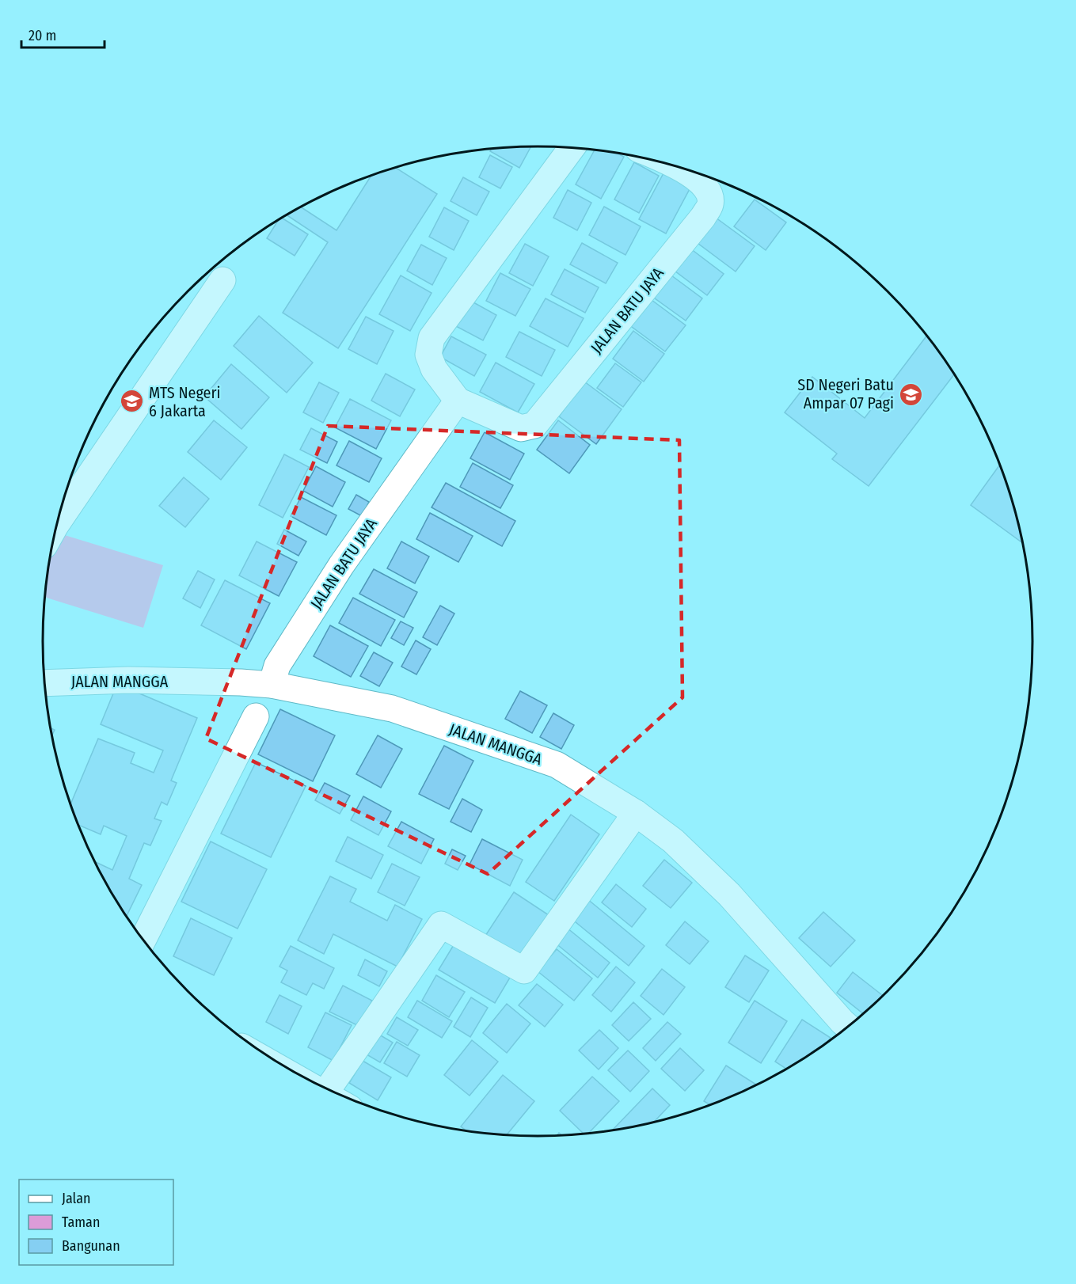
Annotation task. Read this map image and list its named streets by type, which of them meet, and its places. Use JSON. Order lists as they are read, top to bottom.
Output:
{
  "streets": {
    "street": ["JALAN BATU JAYA", "JALAN MANGGA"]
  },
  "crossings": [
    ["JALAN BATU JAYA", "JALAN MANGGA"]
  ],
  "places": {
    "school or university": ["SD Negeri Batu Ampar 07 Pagi", "MTS Negeri 6 Jakarta"]
  },
  "legend": ["Jalan", "Taman", "Bangunan"],
  "scale_bar": "20 m"
}
